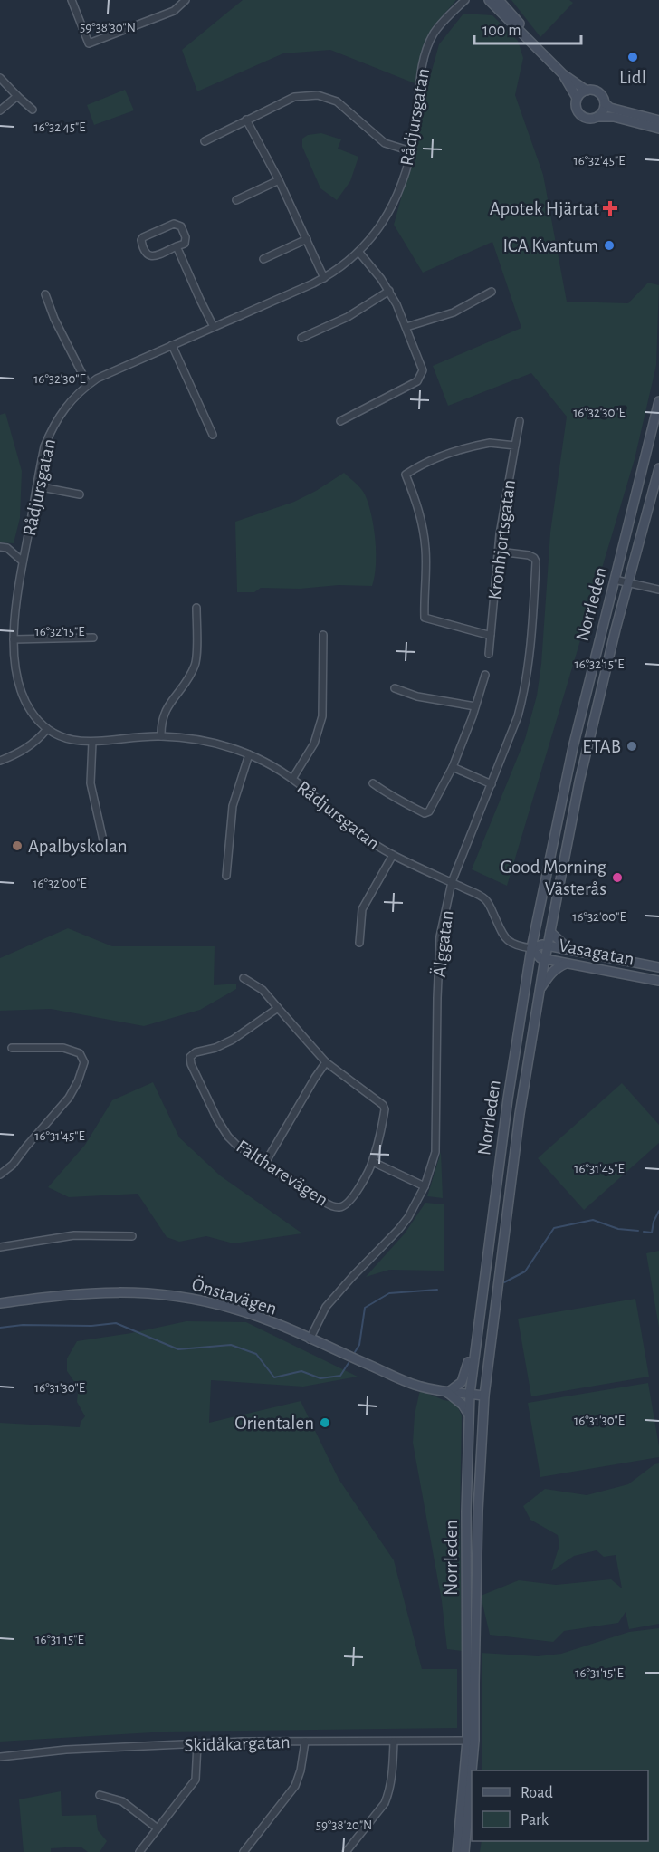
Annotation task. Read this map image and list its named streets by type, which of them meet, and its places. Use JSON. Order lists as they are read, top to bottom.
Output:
{
  "streets": {
    "main road": ["Norrleden", "Vasagatan", "Önstavägen"],
    "street": [
      "Rådjursgatan",
      "Kronhjortsgatan",
      "Älggatan",
      "Fältharevägen",
      "Skidåkargatan"
    ]
  },
  "crossings": [
    ["Rådjursgatan", "Norrleden"],
    ["Rådjursgatan", "Älggatan"],
    ["Rådjursgatan", "Vasagatan"],
    ["Kronhjortsgatan", "Älggatan"],
    ["Norrleden", "Vasagatan"],
    ["Norrleden", "Önstavägen"],
    ["Norrleden", "Skidåkargatan"],
    ["Älggatan", "Önstavägen"]
  ],
  "places": {
    "other": [
      "Lidl",
      "ICA Kvantum",
      "ETAB",
      "Apalbyskolan",
      "Good Morning Västerås",
      "Orientalen"
    ],
    "health": ["Apotek Hjärtat"]
  },
  "legend": ["Road", "Park"],
  "scale_bar": "100 m",
  "coordinates": [
    "59°38'30\"N",
    "16°32'45\"E",
    "16°32'30\"E",
    "16°32'15\"E",
    "16°32'00\"E",
    "16°31'45\"E",
    "16°31'30\"E",
    "16°31'15\"E",
    "59°38'20\"N"
  ]
}
